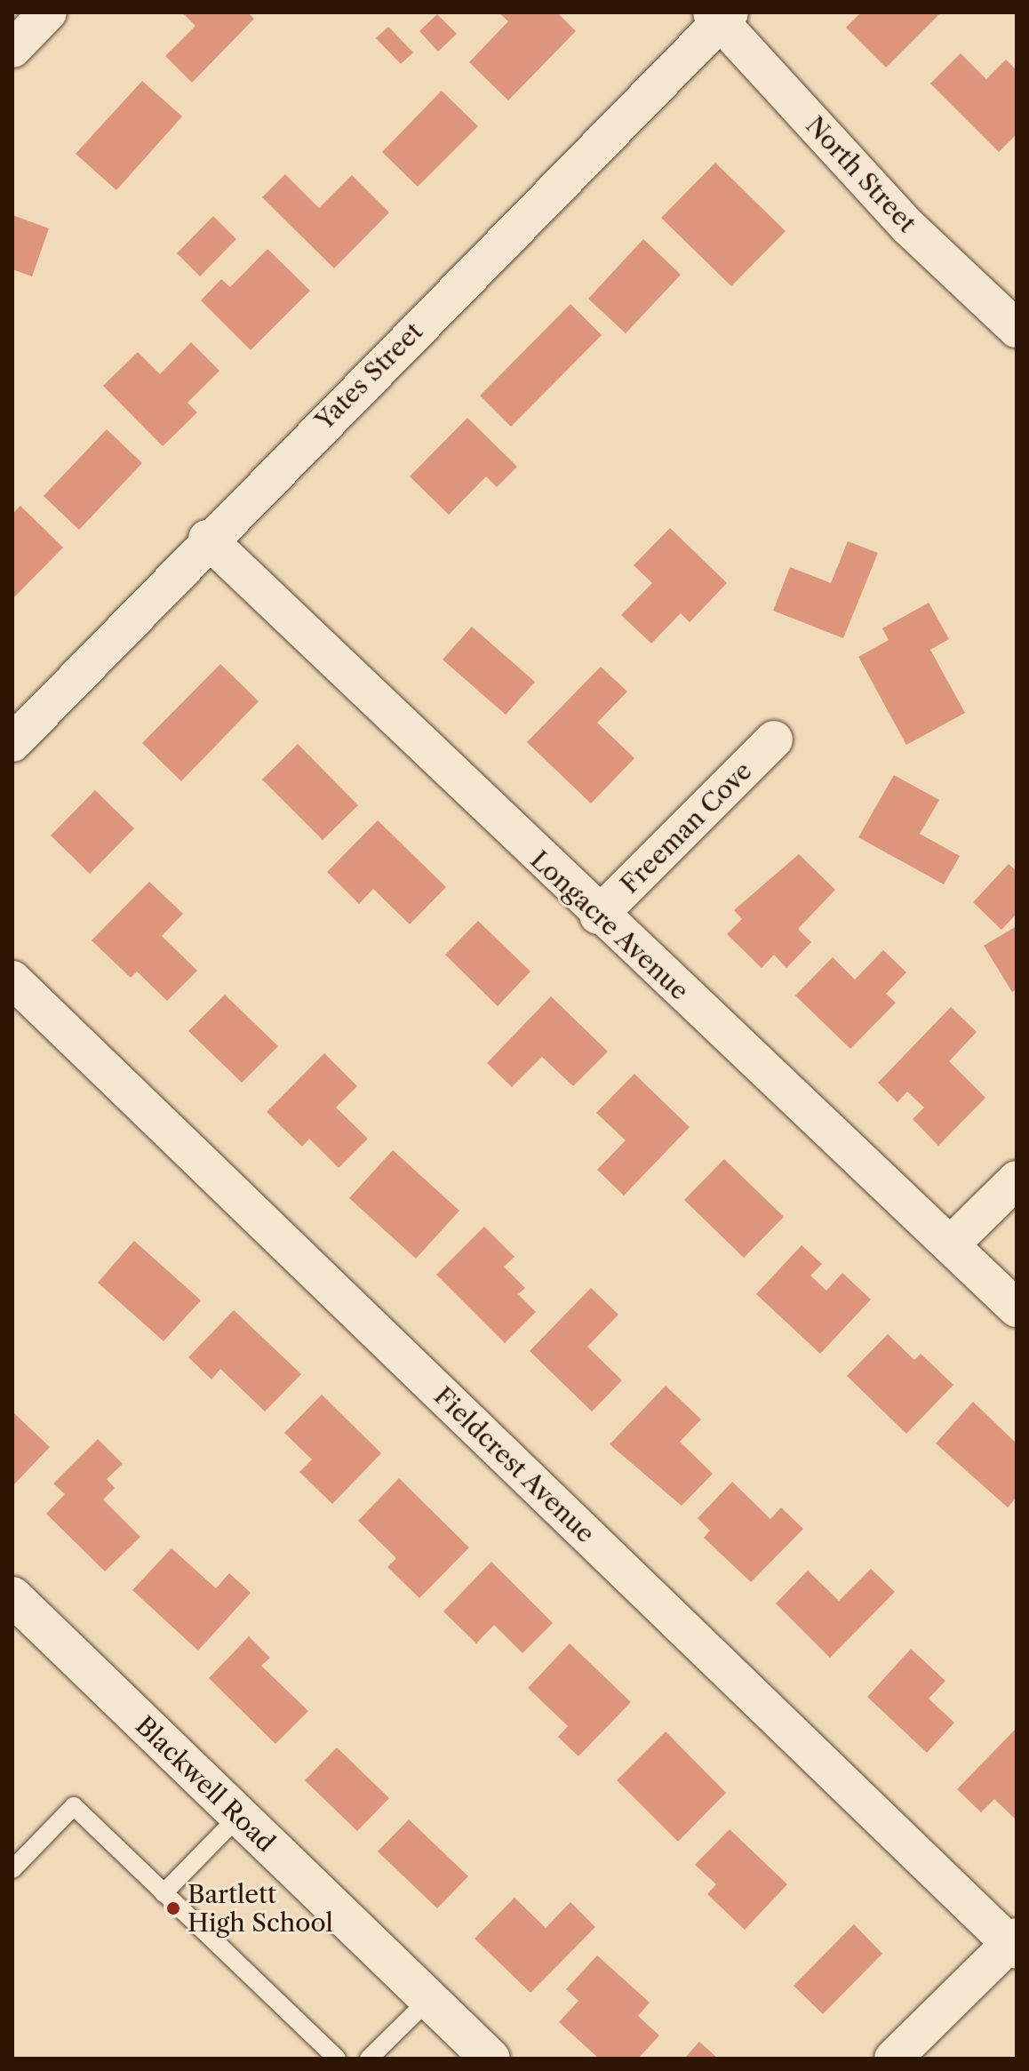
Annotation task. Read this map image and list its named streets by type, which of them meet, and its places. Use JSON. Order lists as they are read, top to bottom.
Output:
{
  "streets": {
    "street": [
      "North Street",
      "Yates Street",
      "Freeman Cove",
      "Longacre Avenue",
      "Fieldcrest Avenue",
      "Blackwell Road"
    ]
  },
  "crossings": [
    ["North Street", "Yates Street"],
    ["Yates Street", "Longacre Avenue"],
    ["Freeman Cove", "Longacre Avenue"]
  ],
  "places": ["Bartlett High School"]
}
